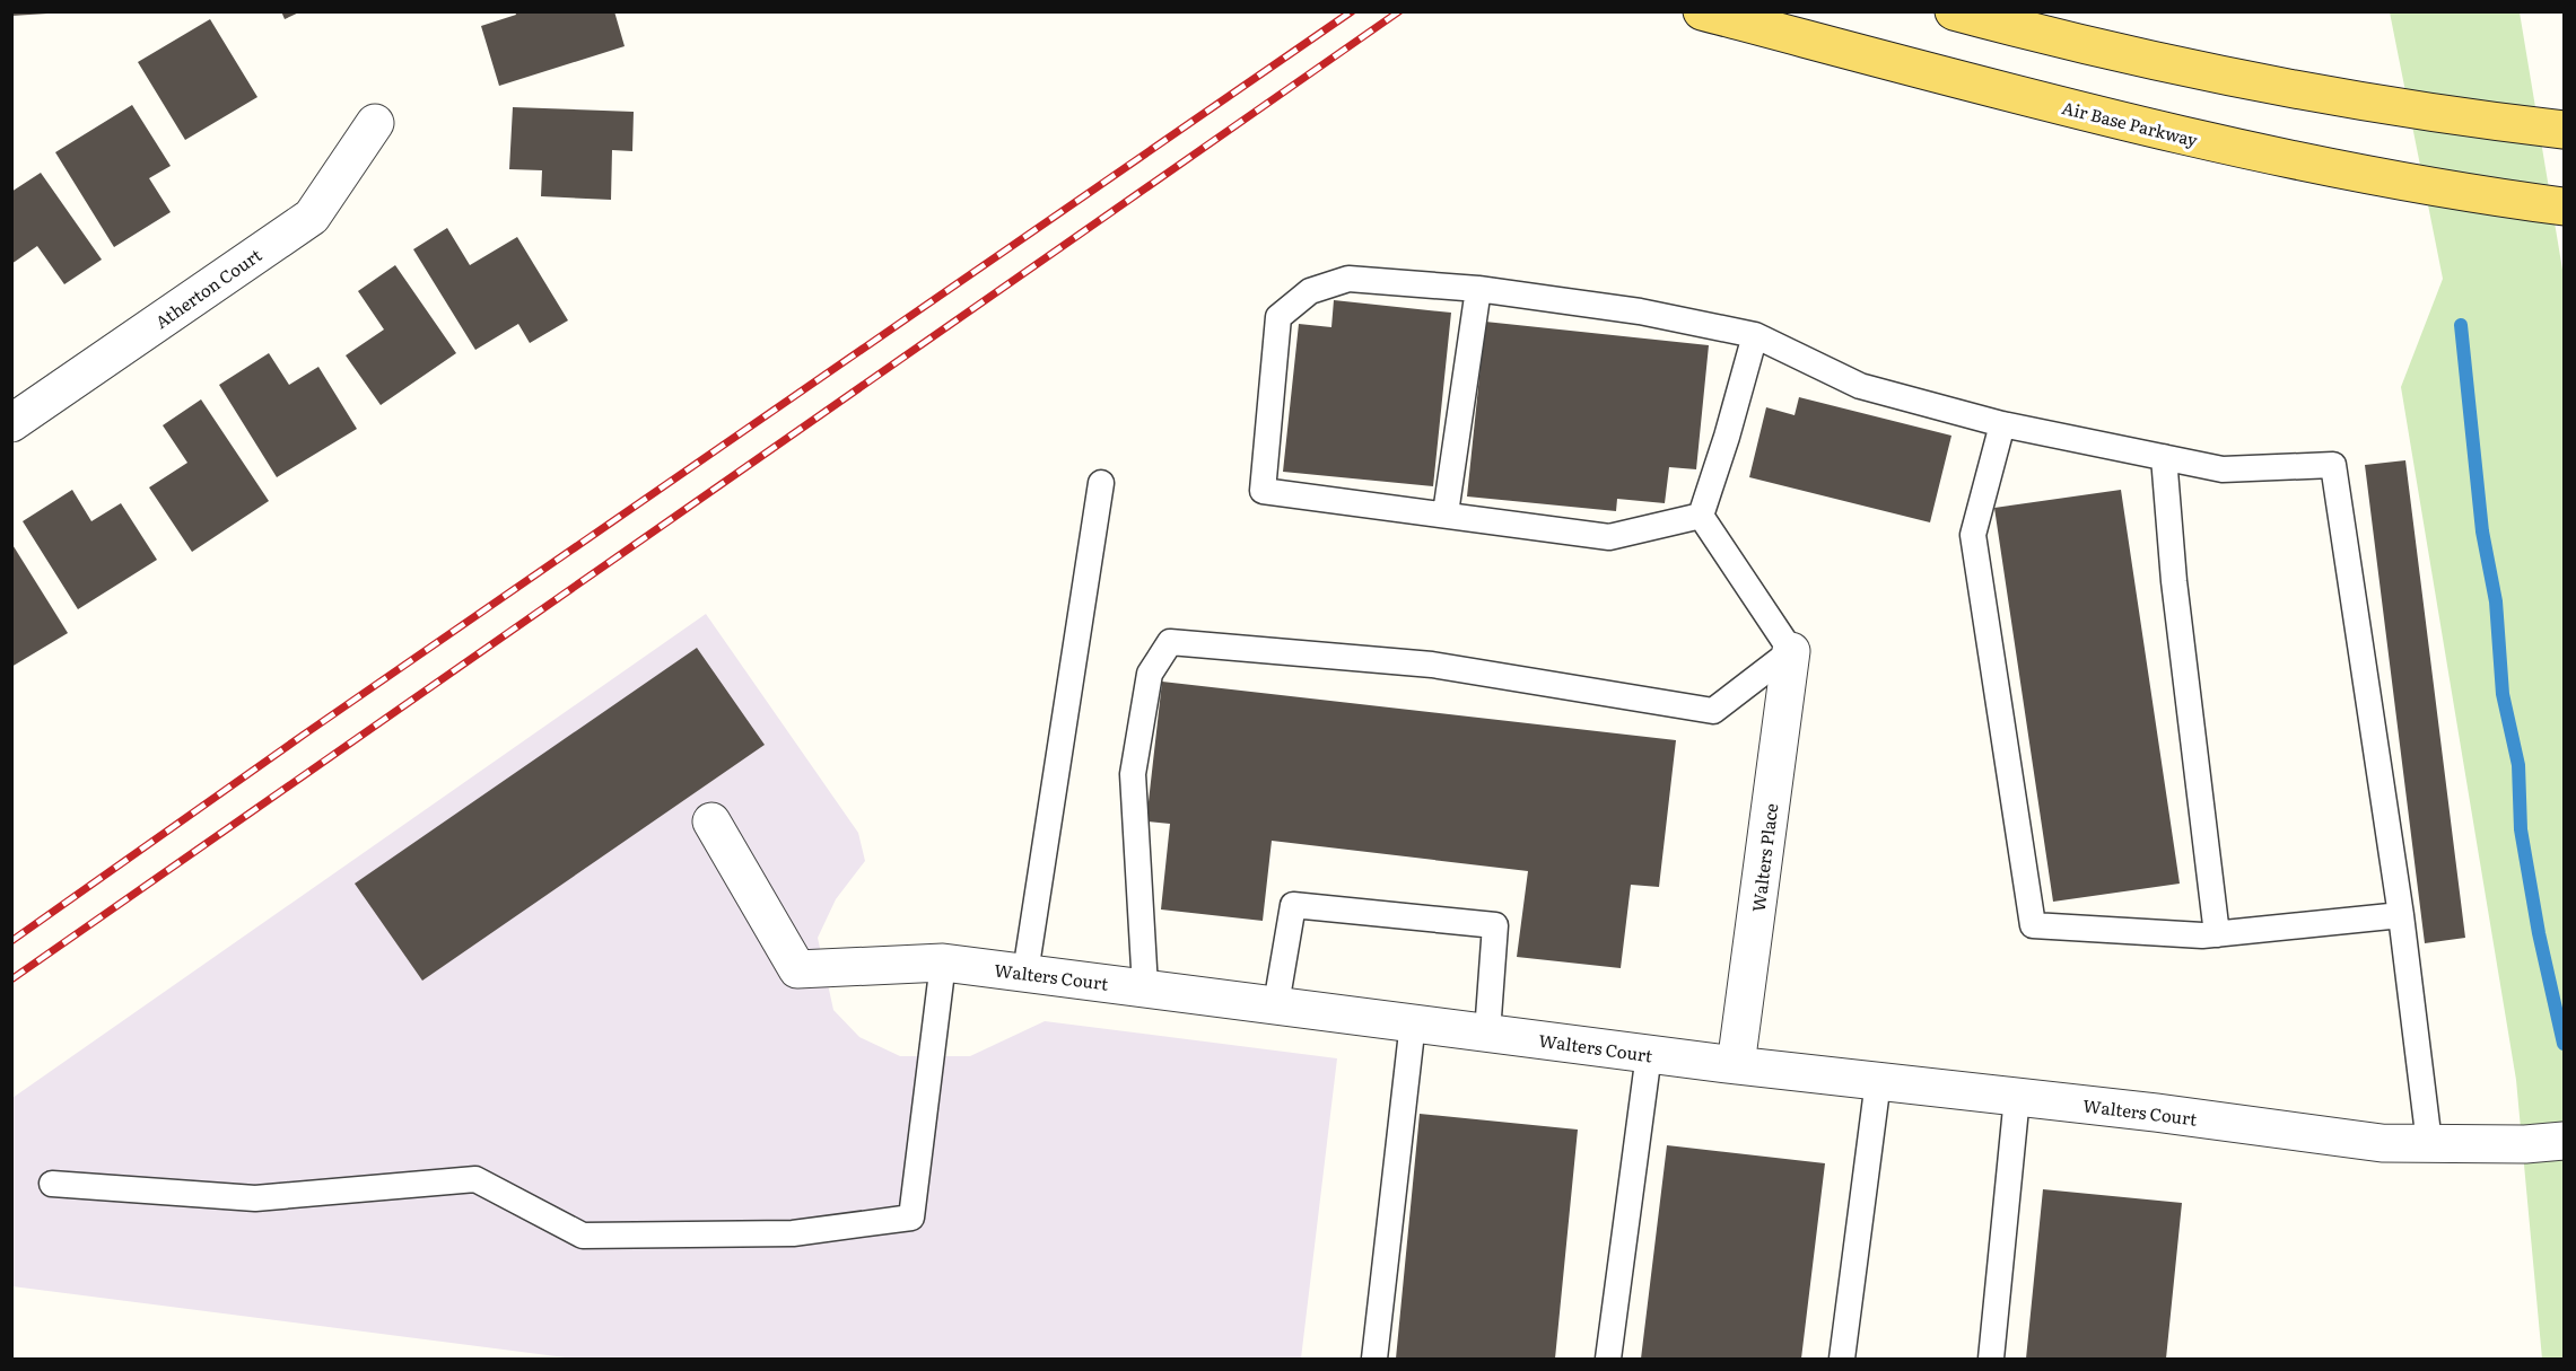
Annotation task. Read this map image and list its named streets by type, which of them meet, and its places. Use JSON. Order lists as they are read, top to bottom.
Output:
{
  "streets": {
    "main road": ["Air Base Parkway"],
    "street": ["Atherton Court", "Walters Place", "Walters Court"]
  },
  "crossings": [
    ["Walters Place", "Walters Court"]
  ]
}
